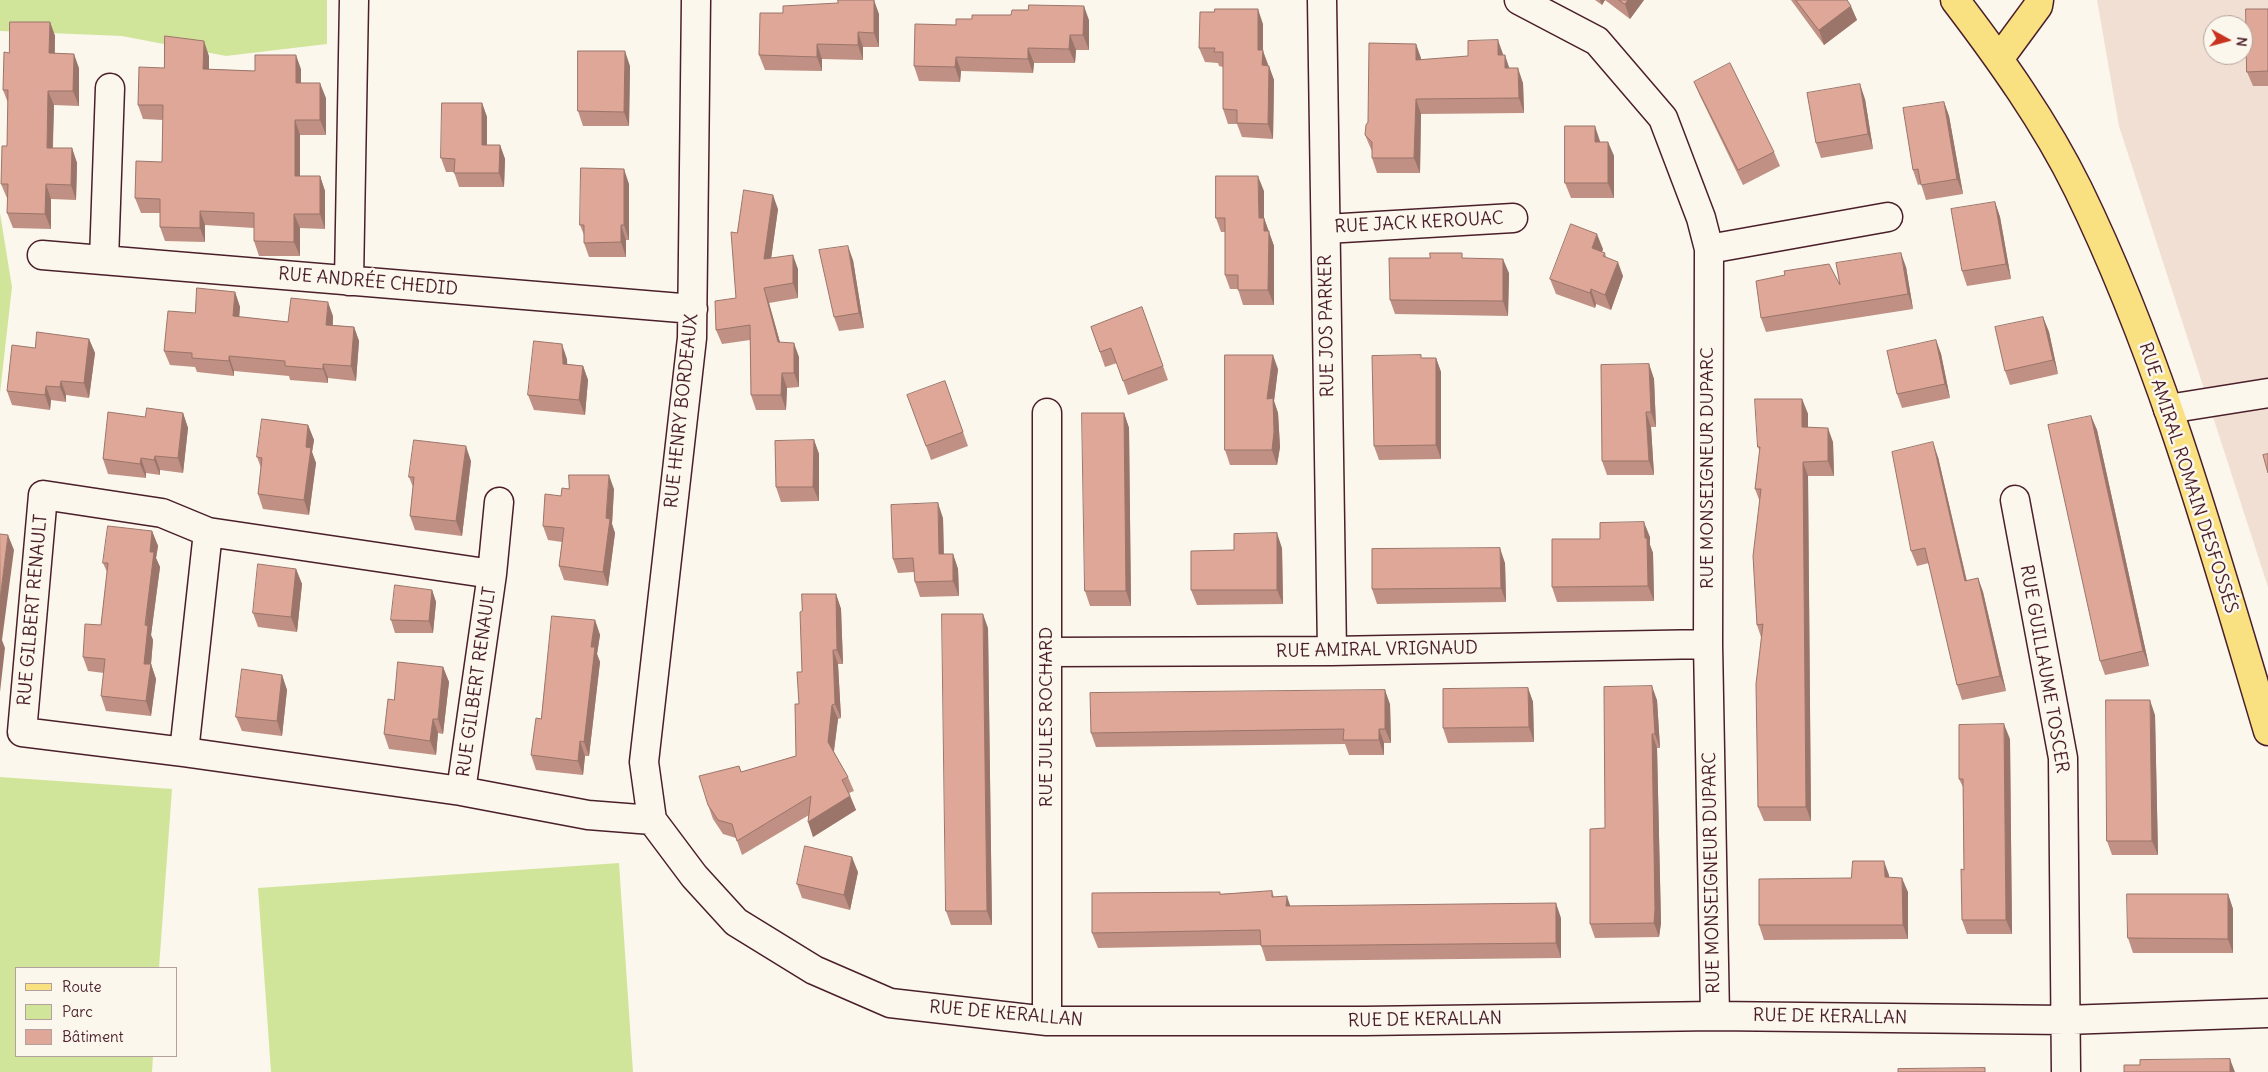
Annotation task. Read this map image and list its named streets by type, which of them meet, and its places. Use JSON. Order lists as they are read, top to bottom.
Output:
{
  "streets": {
    "main road": ["RUE AMIRAL ROMAIN DESFOSSÉS"],
    "street": [
      "RUE JACK KEROUAC",
      "RUE ANDRÉE CHEDID",
      "RUE JOS PARKER",
      "RUE HENRY BORDEAUX",
      "RUE MONSEIGNEUR DUPARC",
      "RUE GILBERT RENAULT",
      "RUE AMIRAL VRIGNAUD",
      "RUE GUILLAUME TOSCER",
      "RUE JULES ROCHARD",
      "RUE DE KERALLAN"
    ]
  },
  "crossings": [
    ["RUE JACK KEROUAC", "RUE JOS PARKER"],
    ["RUE ANDRÉE CHEDID", "RUE HENRY BORDEAUX"],
    ["RUE JOS PARKER", "RUE AMIRAL VRIGNAUD"],
    ["RUE HENRY BORDEAUX", "RUE GILBERT RENAULT"],
    ["RUE HENRY BORDEAUX", "RUE DE KERALLAN"],
    ["RUE MONSEIGNEUR DUPARC", "RUE AMIRAL VRIGNAUD"],
    ["RUE MONSEIGNEUR DUPARC", "RUE DE KERALLAN"],
    ["RUE GILBERT RENAULT", "RUE DE KERALLAN"],
    ["RUE AMIRAL VRIGNAUD", "RUE JULES ROCHARD"],
    ["RUE GUILLAUME TOSCER", "RUE DE KERALLAN"],
    ["RUE JULES ROCHARD", "RUE DE KERALLAN"]
  ],
  "legend": ["Route", "Parc", "Bâtiment"],
  "north": "right"
}
